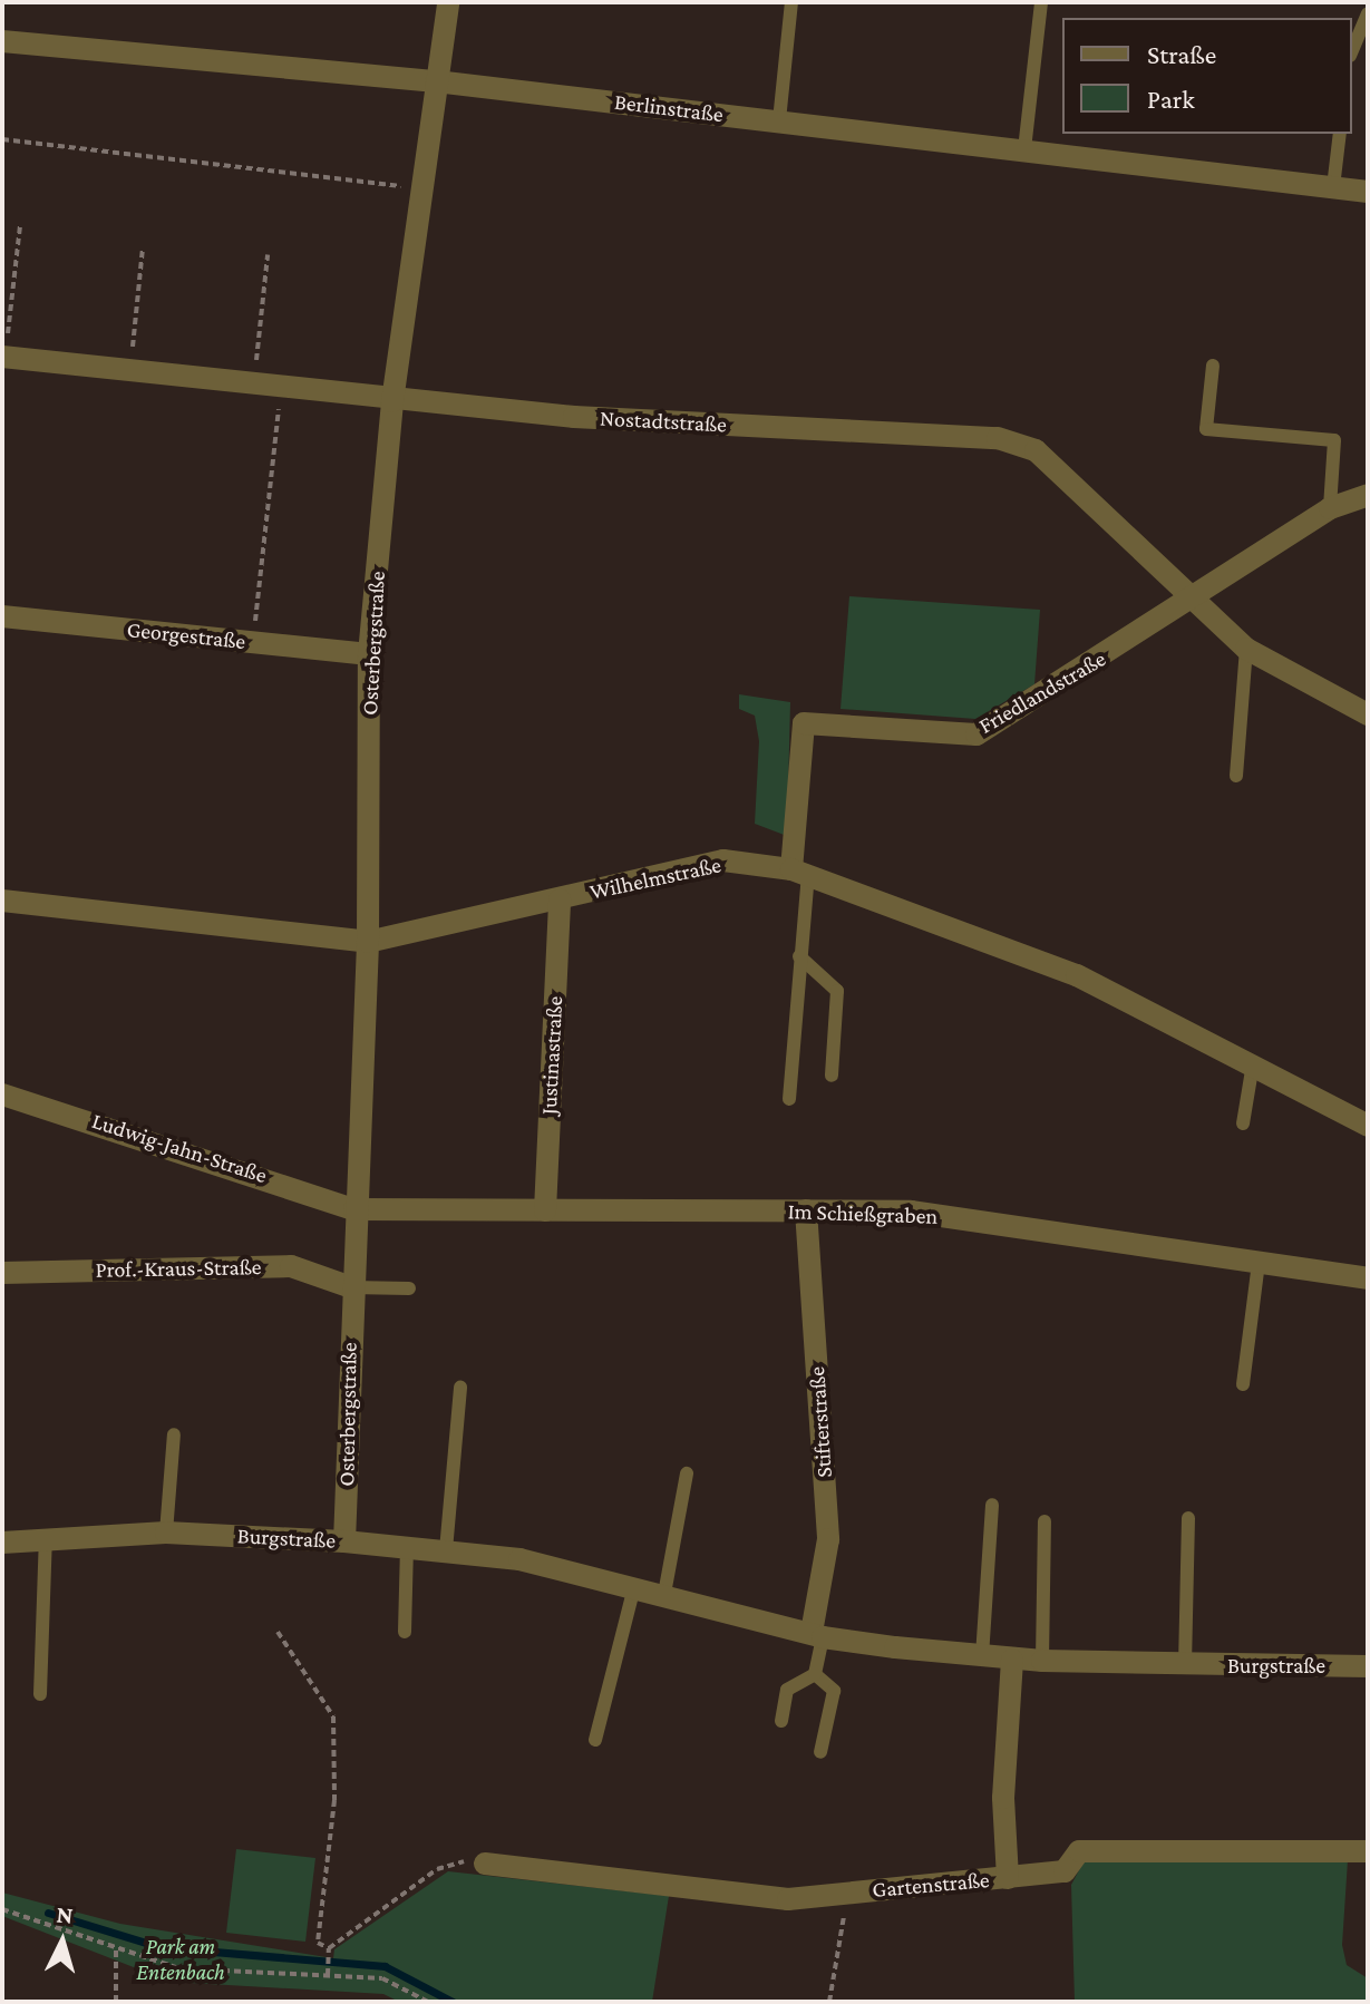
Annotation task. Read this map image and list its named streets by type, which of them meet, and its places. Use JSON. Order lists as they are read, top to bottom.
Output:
{
  "streets": {
    "street": [
      "Berlinstraße",
      "Nostadtstraße",
      "Georgestraße",
      "Osterbergstraße",
      "Friedlandstraße",
      "Wilhelmstraße",
      "Justinastraße",
      "Ludwig-Jahn-Straße",
      "Im Schießgraben",
      "Prof.-Kraus-Straße",
      "Stifterstraße",
      "Burgstraße",
      "Gartenstraße"
    ]
  },
  "crossings": [
    ["Berlinstraße", "Osterbergstraße"],
    ["Nostadtstraße", "Osterbergstraße"],
    ["Nostadtstraße", "Friedlandstraße"],
    ["Georgestraße", "Osterbergstraße"],
    ["Osterbergstraße", "Wilhelmstraße"],
    ["Osterbergstraße", "Ludwig-Jahn-Straße"],
    ["Osterbergstraße", "Im Schießgraben"],
    ["Osterbergstraße", "Prof.-Kraus-Straße"],
    ["Osterbergstraße", "Burgstraße"],
    ["Friedlandstraße", "Wilhelmstraße"],
    ["Wilhelmstraße", "Justinastraße"],
    ["Justinastraße", "Im Schießgraben"],
    ["Ludwig-Jahn-Straße", "Im Schießgraben"],
    ["Im Schießgraben", "Stifterstraße"],
    ["Stifterstraße", "Burgstraße"]
  ],
  "parks": ["Park am Entenbach"],
  "legend": ["Straße", "Park"],
  "north": "top"
}
